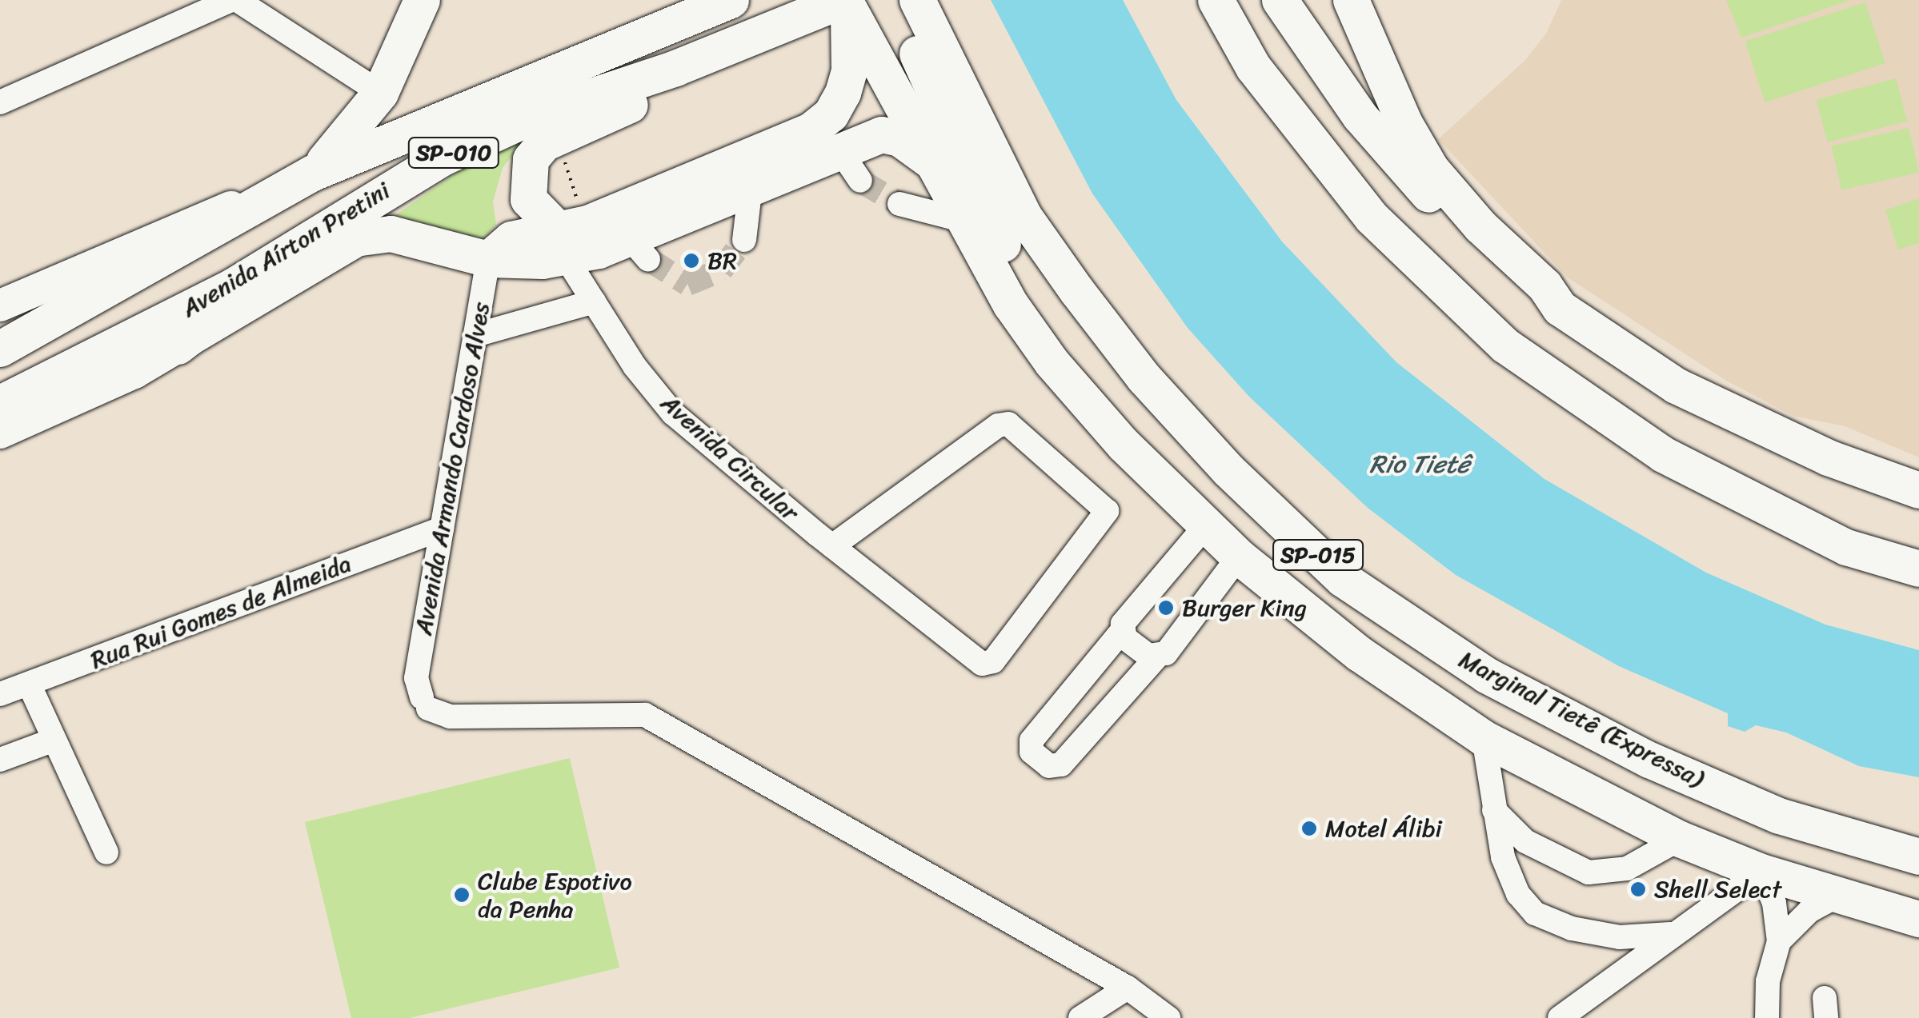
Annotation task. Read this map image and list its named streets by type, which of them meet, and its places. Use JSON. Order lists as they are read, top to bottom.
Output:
{
  "streets": {
    "highway": [
      "SP-010",
      "Avenida Aírton Pretini",
      "SP-015",
      "Marginal Tietê (Expressa)"
    ],
    "street": ["Avenida Circular", "Avenida Armando Cardoso Alves", "Rua Rui Gomes de Almeida"]
  },
  "crossings": [
    ["Avenida Armando Cardoso Alves", "Rua Rui Gomes de Almeida"]
  ],
  "water": ["Rio Tietê"],
  "places": [
    "BR",
    "Burger King",
    "Motel Álibi",
    "Shell Select",
    "Clube Espotivo da Penha"
  ]
}
